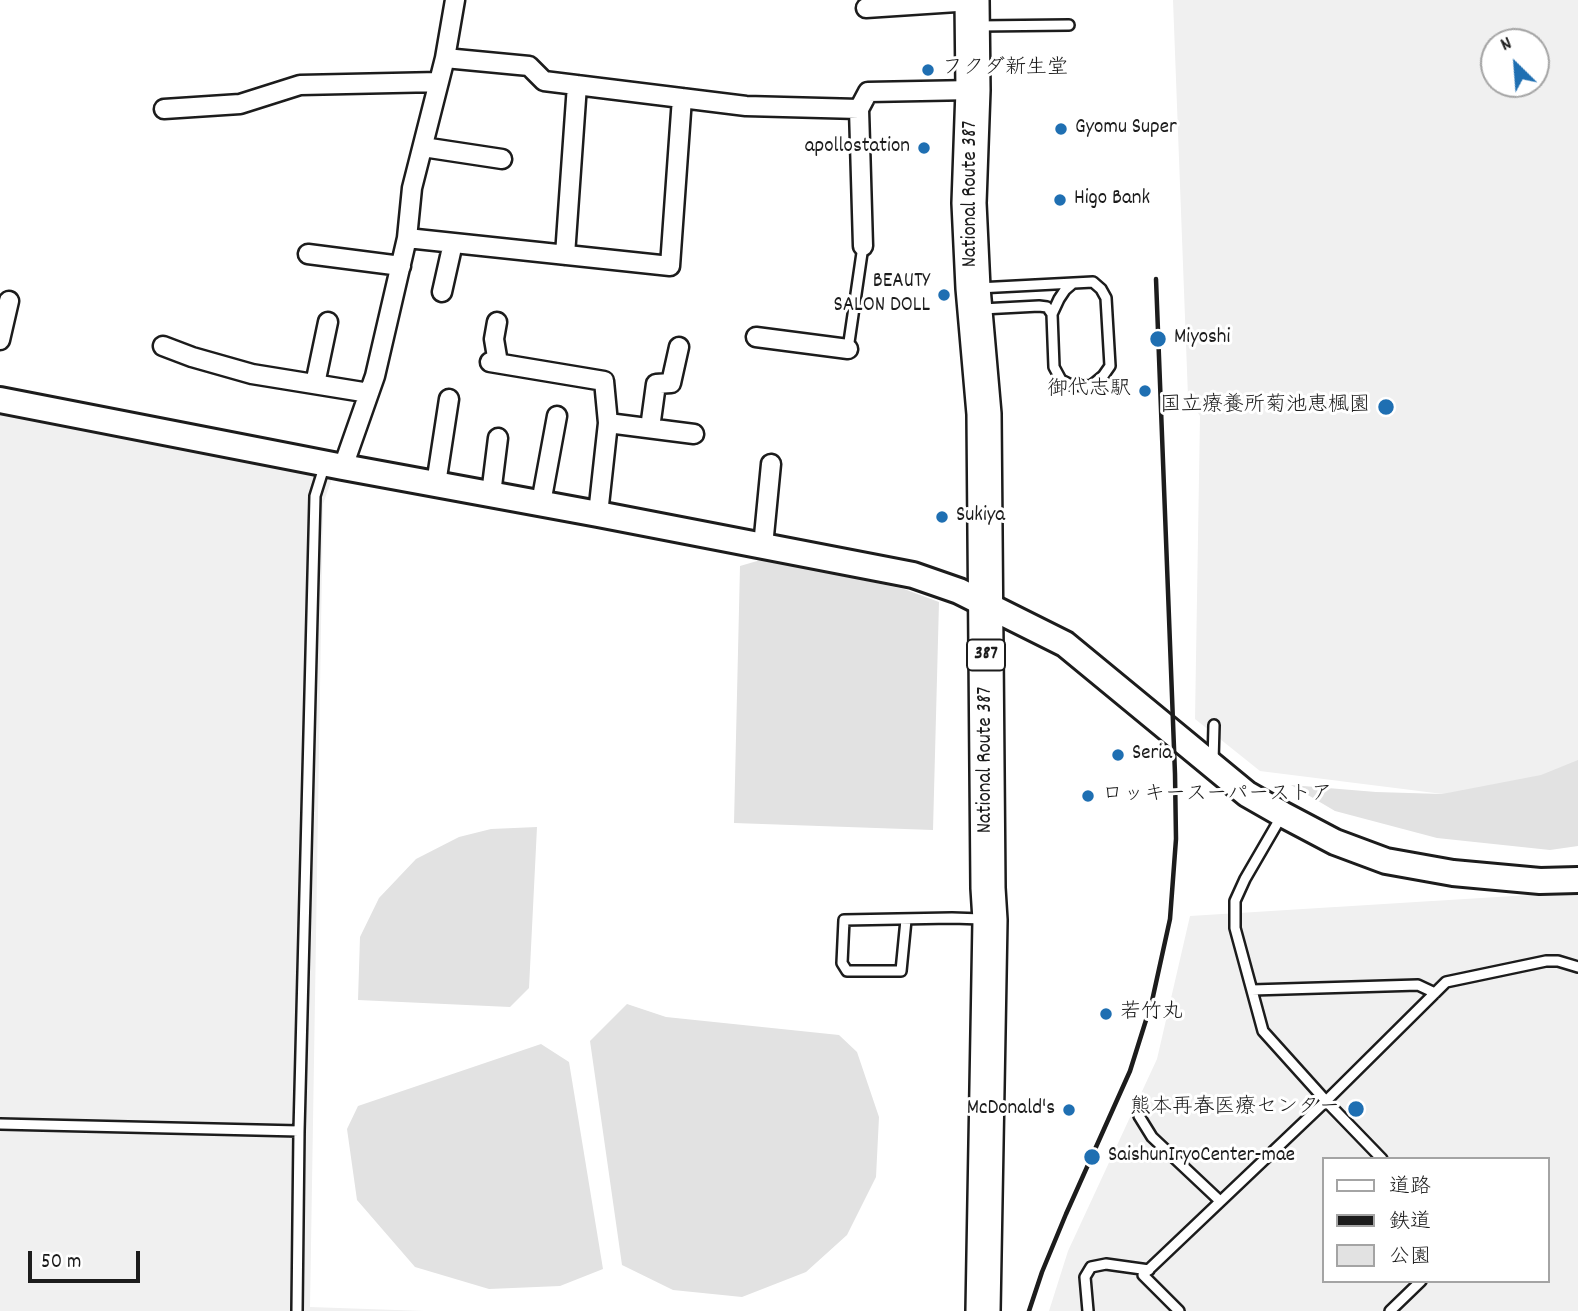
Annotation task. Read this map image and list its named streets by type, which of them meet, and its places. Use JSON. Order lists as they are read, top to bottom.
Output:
{
  "streets": {
    "highway": ["National Route 387", "387"]
  },
  "places": [
    "フクダ新生堂",
    "Gyomu Super",
    "apollostation",
    "Higo Bank",
    "BEAUTY SALON DOLL",
    "Miyoshi",
    "御代志駅",
    "国立療養所菊池恵楓園",
    "Sukiya",
    "Seria",
    "ロッキースーパーストア",
    "若竹丸",
    "熊本再春医療センター",
    "McDonald's",
    "SaishunIryoCenter-mae"
  ],
  "legend": ["道路", "鉄道", "公園"],
  "scale_bar": "50 m",
  "north": "top left"
}
